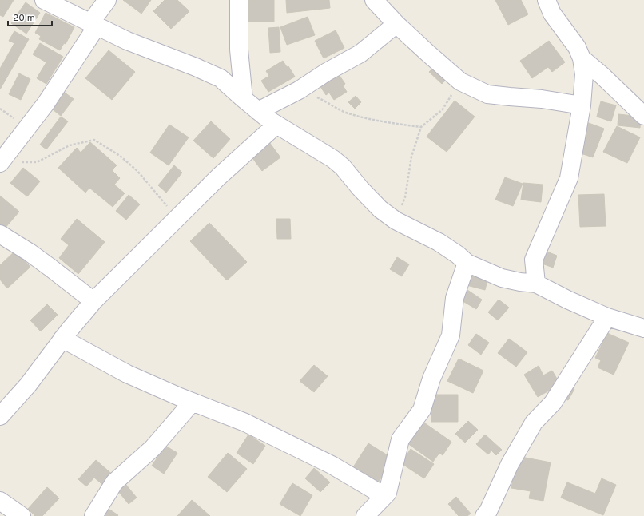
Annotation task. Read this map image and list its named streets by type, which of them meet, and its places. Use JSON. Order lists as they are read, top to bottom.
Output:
{
  "scale_bar": "20 m"
}
